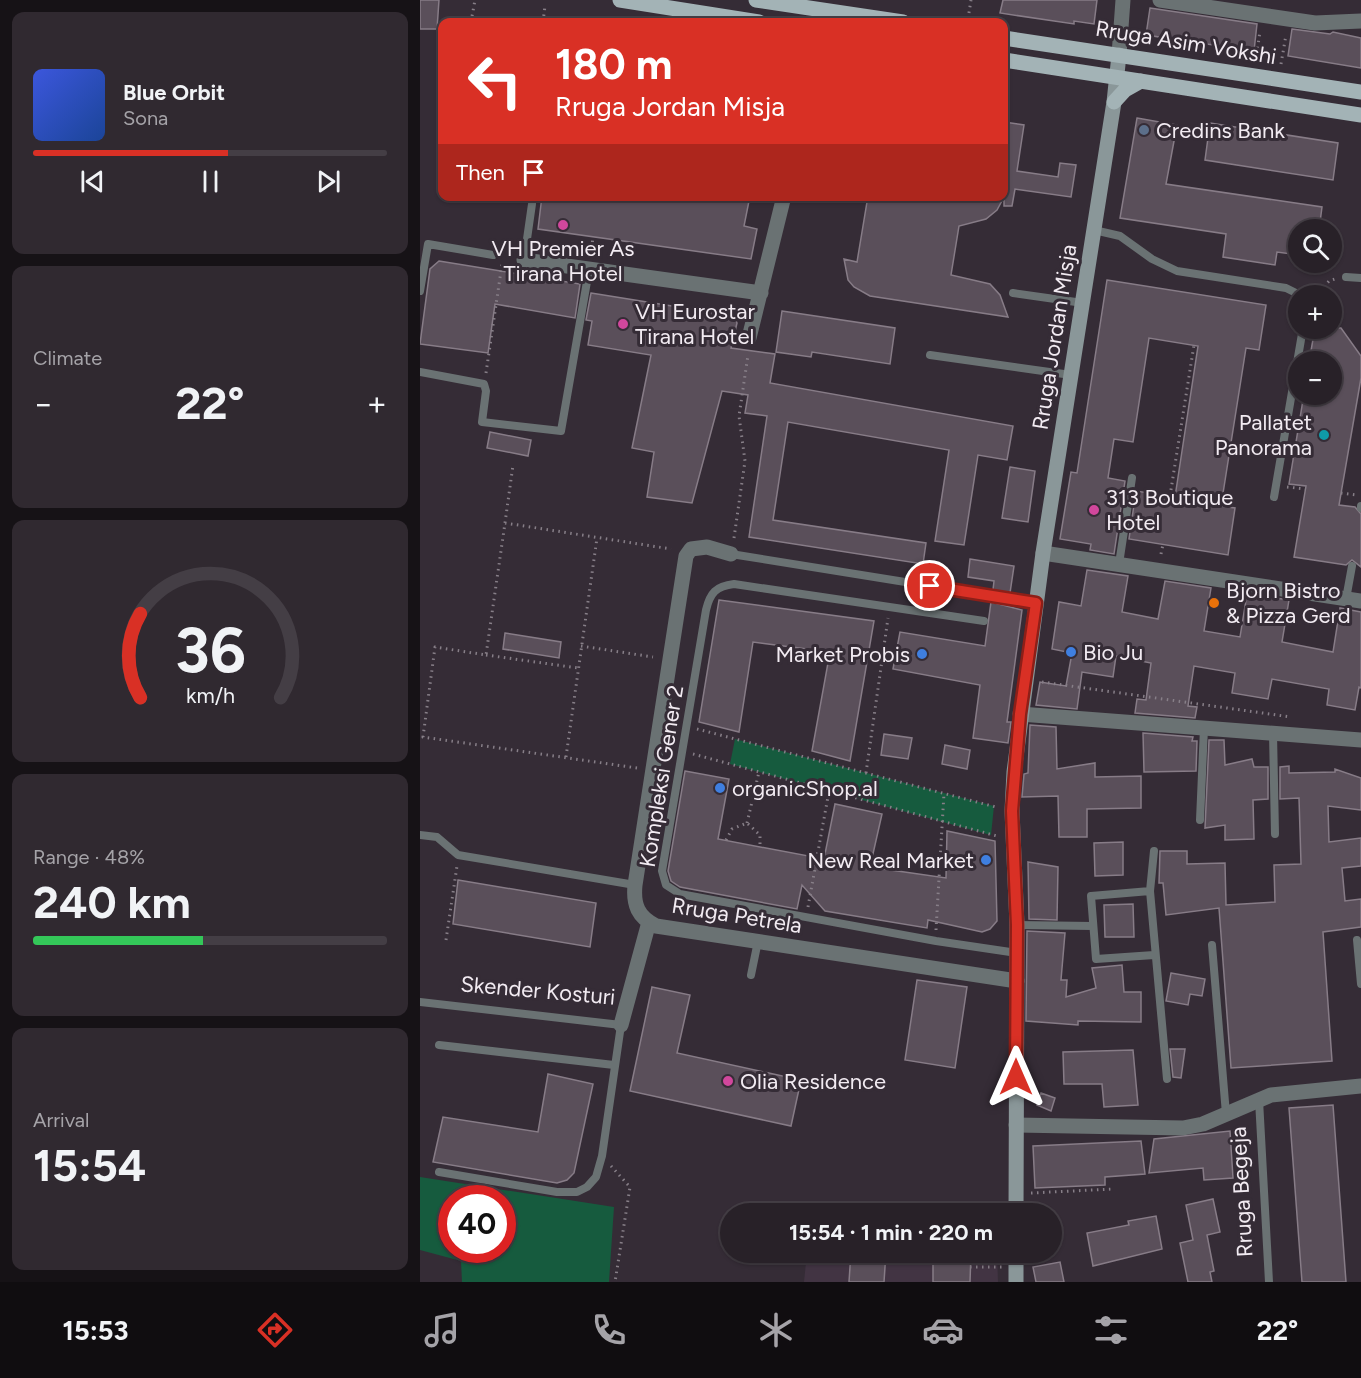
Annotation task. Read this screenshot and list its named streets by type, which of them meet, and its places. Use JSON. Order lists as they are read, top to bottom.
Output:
{
  "streets": {
    "main road": ["Rruga Asim Vokshi"],
    "street": [
      "Rruga Jordan Misja",
      "Rruga Petrela",
      "Skender Kosturi",
      "Rruga Begeja"
    ],
    "lane": ["Kompleksi Gener 2"]
  },
  "crossings": [
    ["Rruga Asim Vokshi", "Rruga Jordan Misja"],
    ["Rruga Jordan Misja", "Kompleksi Gener 2"],
    ["Rruga Jordan Misja", "Rruga Petrela"],
    ["Rruga Jordan Misja", "Rruga Begeja"],
    ["Rruga Petrela", "Skender Kosturi"]
  ],
  "places": [
    "Credins Bank",
    "VH Premier As Tirana Hotel",
    "VH Eurostar Tirana Hotel",
    "Pallatet Panorama",
    "313 Boutique Hotel",
    "Bjorn Bistro & Pizza Gerd",
    "Bio Ju",
    "Market Probis",
    "organicShop.al",
    "New Real Market",
    "Olia Residence"
  ],
  "page": {
    "turn": ["180 m", "Rruga Jordan Misja"],
    "song": ["Blue Orbit", "Sona"],
    "then": "Then",
    "map_buttons": ["+", "−"],
    "tile": [
      "Climate",
      ["Range · 48%", "240 km"],
      ["Arrival", "15:54"]
    ],
    "heat": ["−", "22°", "+"],
    "limit": "40",
    "trip": "15:54 · 1 min · 220 m",
    "tabs": ["15:53", "22°"],
    "gauge": ["36", "km/h"]
  }
}
